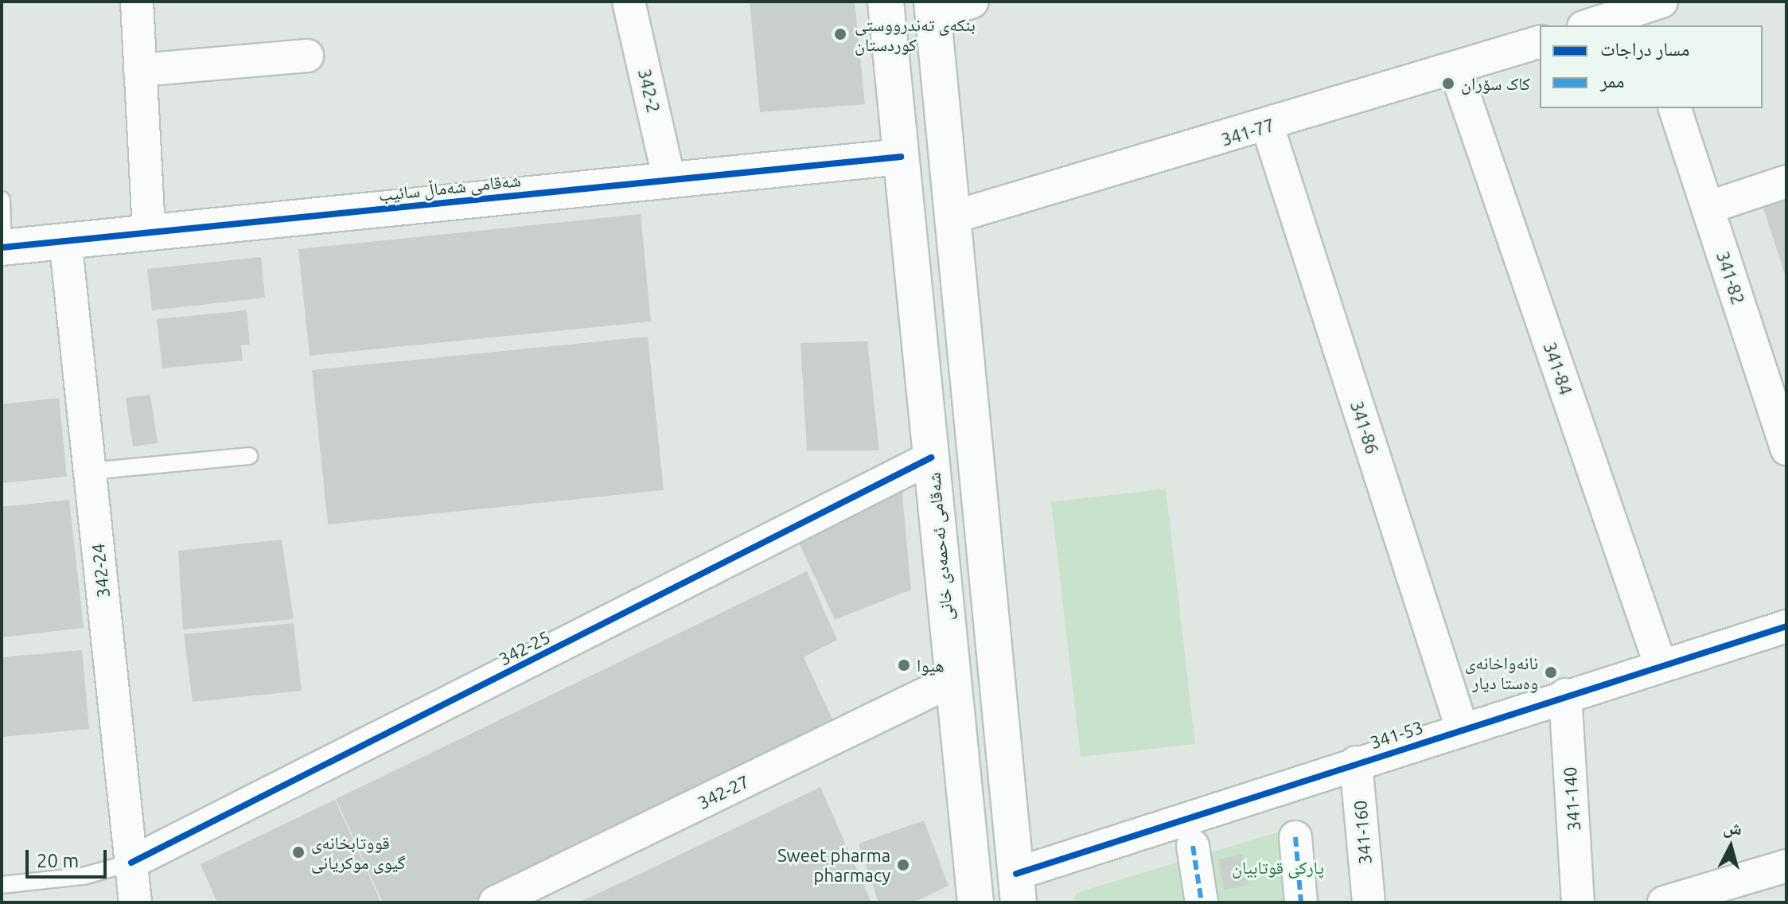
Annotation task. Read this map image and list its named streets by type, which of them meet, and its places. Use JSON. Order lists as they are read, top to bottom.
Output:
{
  "streets": {
    "main road": ["شەقامی شەماڵ سائیب", "شەقامی ئەحمەدی خانی"],
    "street": [
      "342-2",
      "341-77",
      "341-82",
      "341-84",
      "341-86",
      "342-24",
      "342-25",
      "341-53",
      "342-27",
      "341-140",
      "341-160"
    ]
  },
  "crossings": [
    ["342-2", "شەقامی شەماڵ سائیب"],
    ["341-77", "341-84"],
    ["341-77", "341-86"],
    ["شەقامی شەماڵ سائیب", "شەقامی ئەحمەدی خانی"],
    ["شەقامی شەماڵ سائیب", "342-24"],
    ["341-84", "341-53"],
    ["341-86", "341-53"],
    ["شەقامی ئەحمەدی خانی", "342-25"],
    ["شەقامی ئەحمەدی خانی", "342-27"],
    ["342-24", "342-25"],
    ["341-53", "341-140"],
    ["341-53", "341-160"]
  ],
  "parks": ["پارکی قوتابیان"],
  "places": [
    "بنکەی تەندرووستی کوردستان",
    "کاک سۆران",
    "هيوا",
    "نانەواخانەی وەستا دیار",
    "قووتابخانەی گيوی موكريانی",
    "Sweet pharma pharmacy"
  ],
  "legend": ["مسار دراجات", "ممر"],
  "scale_bar": "20 m",
  "north": "top"
}
